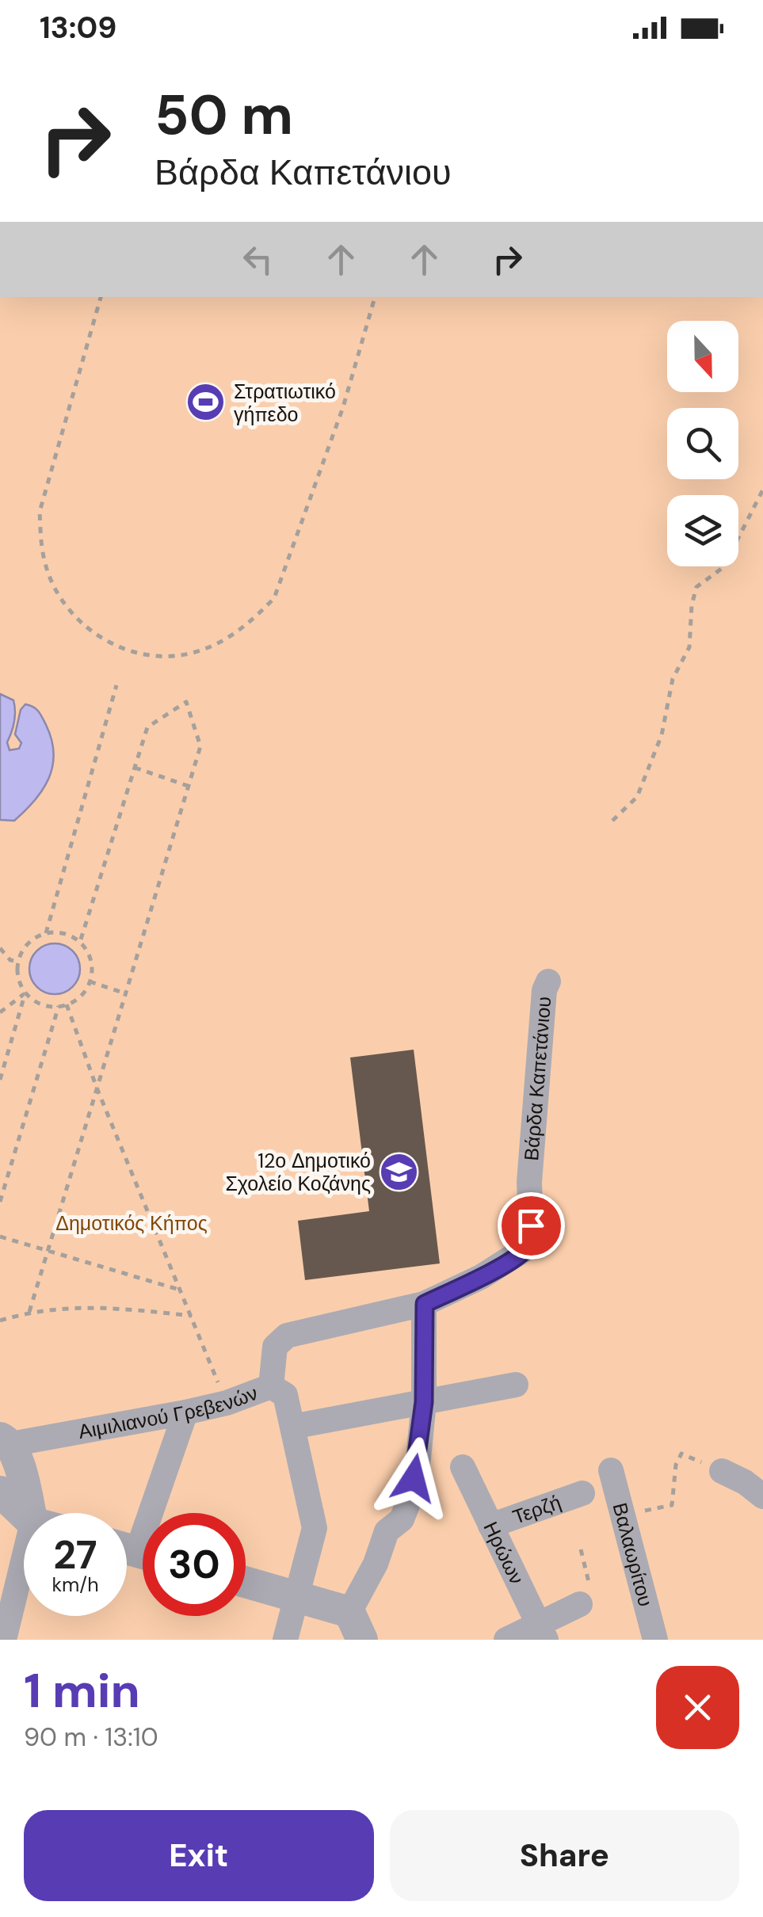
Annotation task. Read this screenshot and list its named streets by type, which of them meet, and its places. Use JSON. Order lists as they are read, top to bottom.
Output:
{
  "streets": {
    "street": [
      "Βάρδα Καπετάνιου",
      "Αιμιλιανού Γρεβενών",
      "Τερζή",
      "Ηρώων",
      "Βαλαωρίτου"
    ]
  },
  "crossings": [
    ["Βάρδα Καπετάνιου", "Αιμιλιανού Γρεβενών"],
    ["Τερζή", "Ηρώων"]
  ],
  "parks": ["Δημοτικός Κήπος"],
  "places": {
    "sports": ["Στρατιωτικό γήπεδο"],
    "school or university": ["12ο Δημοτικό Σχολείο Κοζάνης"]
  },
  "north": "bottom",
  "page": {
    "status": "13:09",
    "turn": ["50 m", "Βάρδα Καπετάνιου"],
    "speed": "27 km/h",
    "limit": "30",
    "heading": ["1 min", "90 m · 13:10"],
    "buttons": ["Exit", "Share"]
  }
}
